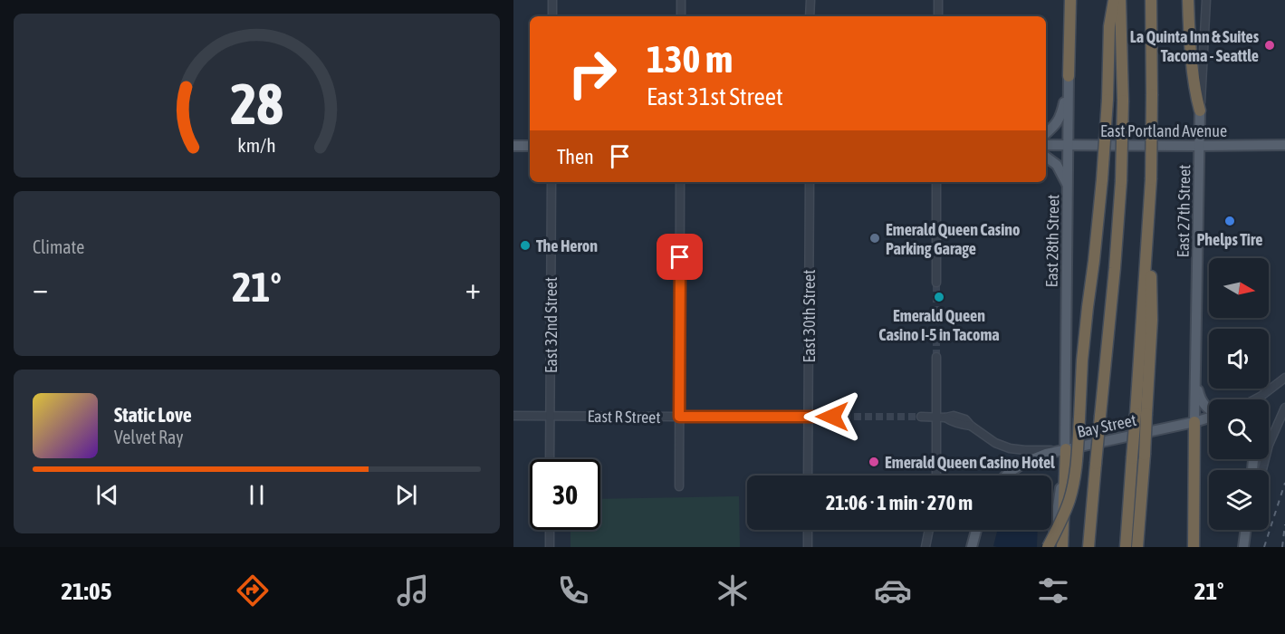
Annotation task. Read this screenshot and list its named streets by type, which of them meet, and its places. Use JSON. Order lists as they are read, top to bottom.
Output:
{
  "streets": {
    "main road": [
      "East Portland Avenue",
      "East 27th Street",
      "East 28th Street",
      "Bay Street"
    ],
    "street": ["East 30th Street", "East 32nd Street", "East R Street"]
  },
  "crossings": [
    ["East Portland Avenue", "East 27th Street"],
    ["East Portland Avenue", "East 28th Street"],
    ["East 27th Street", "Bay Street"],
    ["East 28th Street", "Bay Street"],
    ["East 30th Street", "East R Street"],
    ["East 32nd Street", "East R Street"]
  ],
  "places": [
    "La Quinta Inn & Suites Tacoma - Seattle",
    "Phelps Tire",
    "Emerald Queen Casino Parking Garage",
    "The Heron",
    "Emerald Queen Casino I-5 in Tacoma",
    "Emerald Queen Casino Hotel"
  ],
  "north": "right",
  "page": {
    "turn": ["130 m", "East 31st Street"],
    "then": "Then",
    "tile": "Climate",
    "heat": ["−", "21°", "+"],
    "song": ["Static Love", "Velvet Ray"],
    "limit": "30",
    "trip": "21:06 · 1 min · 270 m",
    "tabs": ["21:05", "21°"],
    "gauge": ["28", "km/h"]
  }
}
